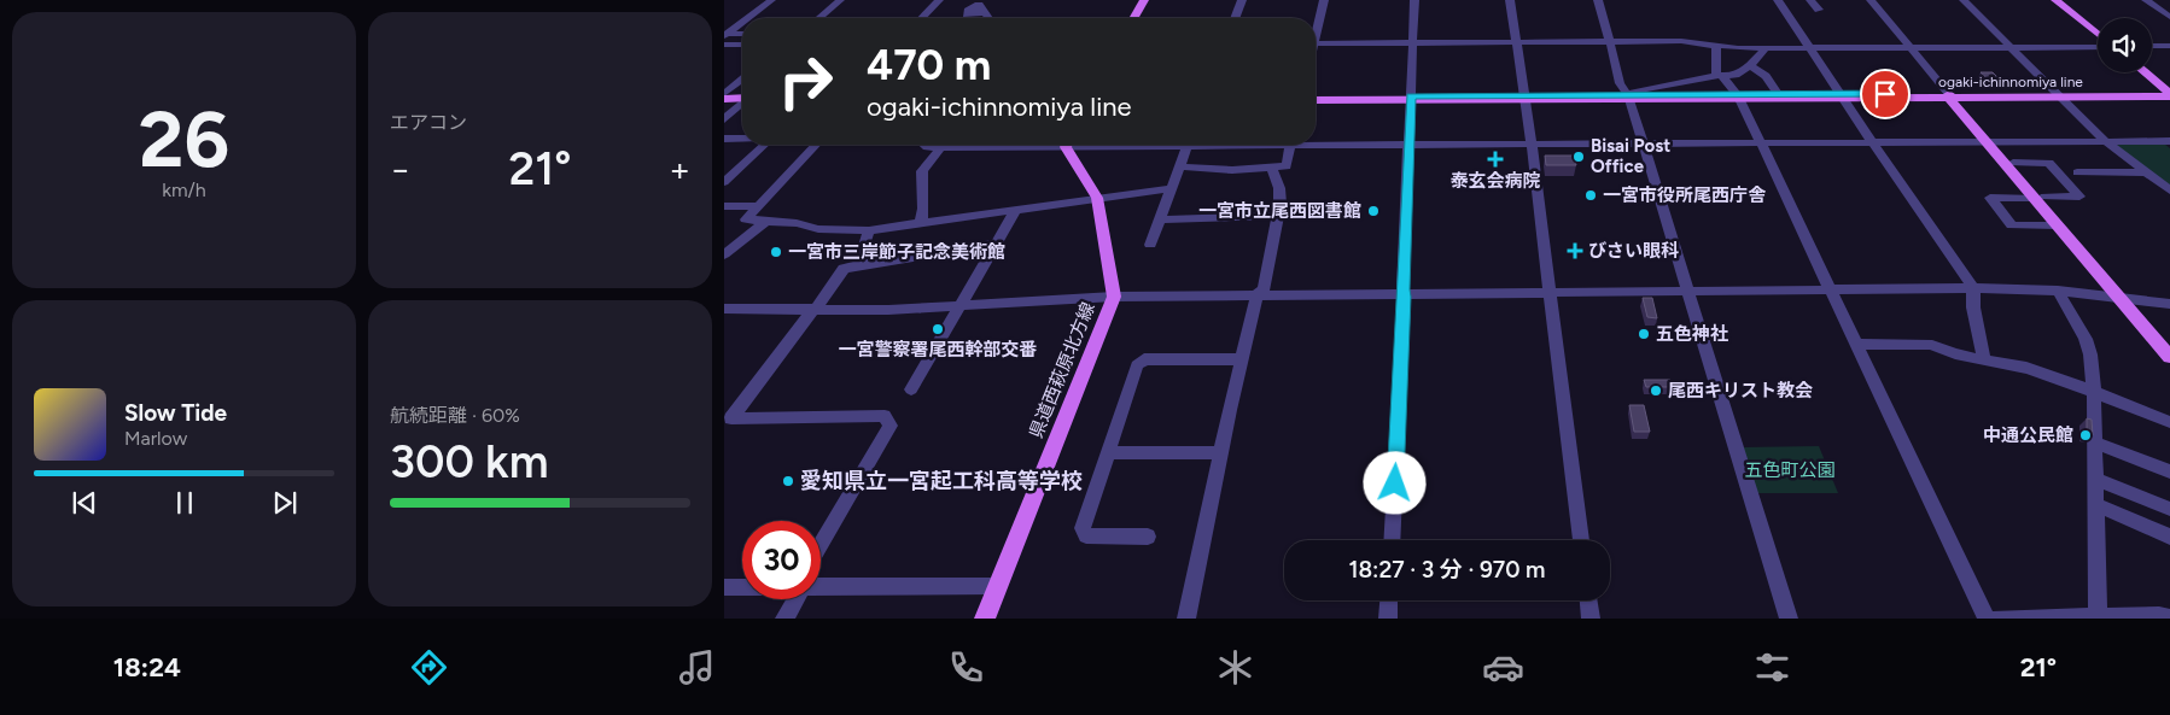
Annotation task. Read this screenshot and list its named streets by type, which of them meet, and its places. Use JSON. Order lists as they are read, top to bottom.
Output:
{
  "streets": {
    "main road": ["ogaki-ichinnomiya line", "県道西萩原北方線"]
  },
  "parks": ["五色町公園"],
  "places": {
    "other": [
      "Bisai Post Office",
      "一宮市役所尾西庁舎",
      "一宮市立尾西図書館",
      "一宮市三岸節子記念美術館",
      "一宮警察署尾西幹部交番",
      "五色神社",
      "尾西キリスト教会",
      "中通公民館",
      "愛知県立一宮起工科高等学校"
    ],
    "health": ["泰玄会病院", "びさい眼科"]
  },
  "page": {
    "tile": [
      ["26", "km/h"],
      "エアコン",
      ["航続距離 · 60%", "300 km"]
    ],
    "turn": ["470 m", "ogaki-ichinnomiya line"],
    "heat": ["−", "21°", "+"],
    "song": ["Slow Tide", "Marlow"],
    "limit": "30",
    "trip": "18:27 · 3 分 · 970 m",
    "tabs": ["18:24", "21°"]
  }
}
